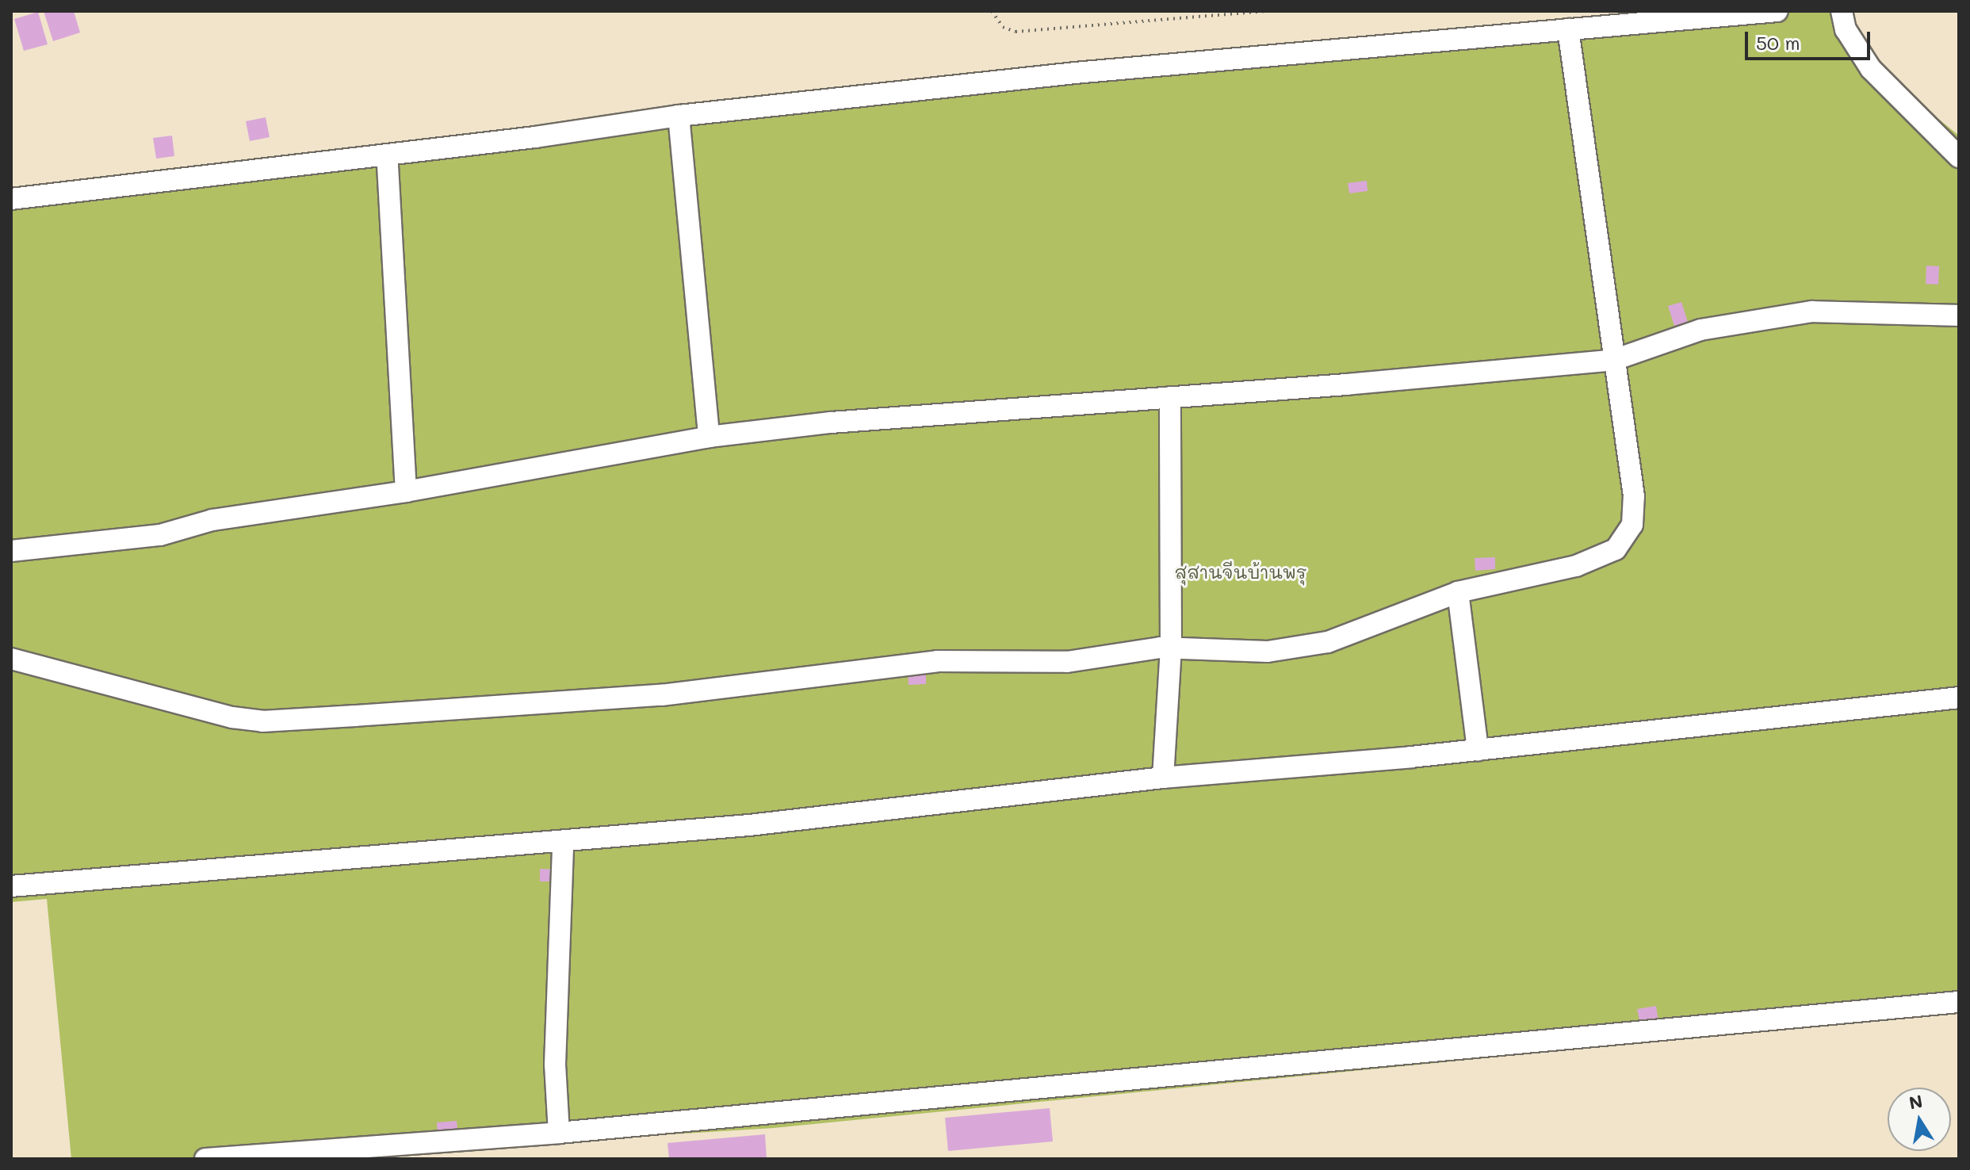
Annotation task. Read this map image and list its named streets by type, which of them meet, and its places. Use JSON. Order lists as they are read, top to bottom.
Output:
{
  "parks": ["สุสานจีนบ้านพรุ"],
  "scale_bar": "50 m",
  "north": "top"
}
